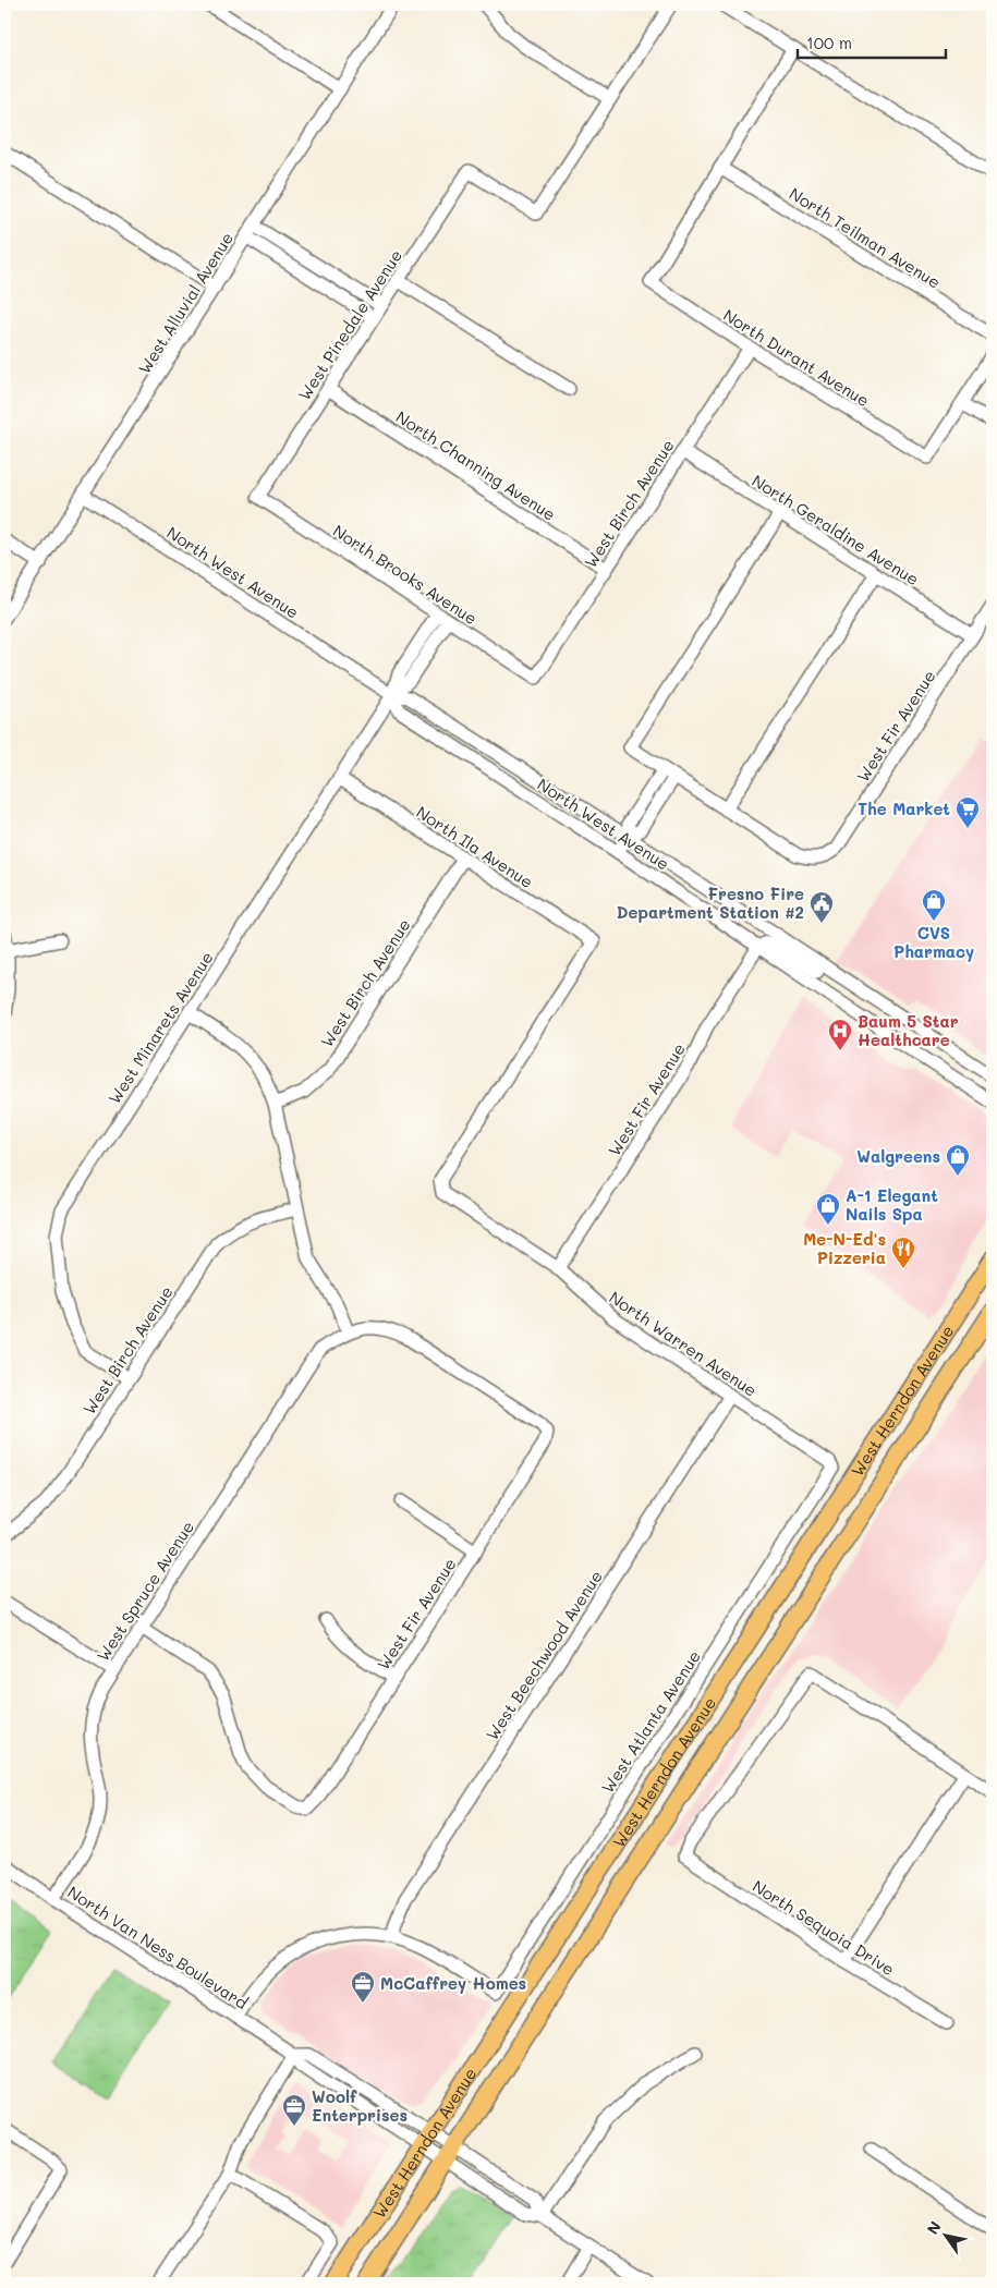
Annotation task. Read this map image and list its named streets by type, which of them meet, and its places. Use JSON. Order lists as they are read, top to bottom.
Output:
{
  "streets": {
    "main road": ["West Herndon Avenue"],
    "street": [
      "North Teilman Avenue",
      "West Alluvial Avenue",
      "West Pinedale Avenue",
      "North Durant Avenue",
      "North Channing Avenue",
      "West Birch Avenue",
      "North Geraldine Avenue",
      "North West Avenue",
      "North Brooks Avenue",
      "West Fir Avenue",
      "North Ila Avenue",
      "West Minarets Avenue",
      "North Warren Avenue",
      "West Spruce Avenue",
      "West Beechwood Avenue",
      "West Atlanta Avenue",
      "North Sequoia Drive",
      "North Van Ness Boulevard"
    ]
  },
  "crossings": [
    ["North Teilman Avenue", "North Durant Avenue"],
    ["West Alluvial Avenue", "North West Avenue"],
    ["West Pinedale Avenue", "North Channing Avenue"],
    ["West Pinedale Avenue", "North Brooks Avenue"],
    ["North Durant Avenue", "West Birch Avenue"],
    ["North Channing Avenue", "West Birch Avenue"],
    ["West Birch Avenue", "North Geraldine Avenue"],
    ["West Birch Avenue", "North Brooks Avenue"],
    ["West Birch Avenue", "North Ila Avenue"],
    ["West Birch Avenue", "West Minarets Avenue"],
    ["North Geraldine Avenue", "West Fir Avenue"],
    ["North West Avenue", "West Fir Avenue"],
    ["North West Avenue", "West Minarets Avenue"],
    ["North Brooks Avenue", "West Minarets Avenue"],
    ["West Fir Avenue", "North Warren Avenue"],
    ["West Fir Avenue", "West Spruce Avenue"],
    ["North Ila Avenue", "West Minarets Avenue"],
    ["North Ila Avenue", "North Warren Avenue"],
    ["North Warren Avenue", "West Beechwood Avenue"],
    ["North Warren Avenue", "West Atlanta Avenue"],
    ["West Herndon Avenue", "North Van Ness Boulevard"],
    ["West Spruce Avenue", "North Van Ness Boulevard"],
    ["West Beechwood Avenue", "West Atlanta Avenue"]
  ],
  "places": {
    "supermarket": ["The Market"],
    "shop": ["CVS Pharmacy", "Walgreens", "A-1 Elegant Nails Spa"],
    "public building": ["Fresno Fire Department Station #2"],
    "hospital": ["Baum 5 Star Healthcare"],
    "restaurant": ["Me-N-Ed's Pizzeria"],
    "office": ["McCaffrey Homes", "Woolf Enterprises"]
  },
  "scale_bar": "100 m",
  "north": "top left"
}
